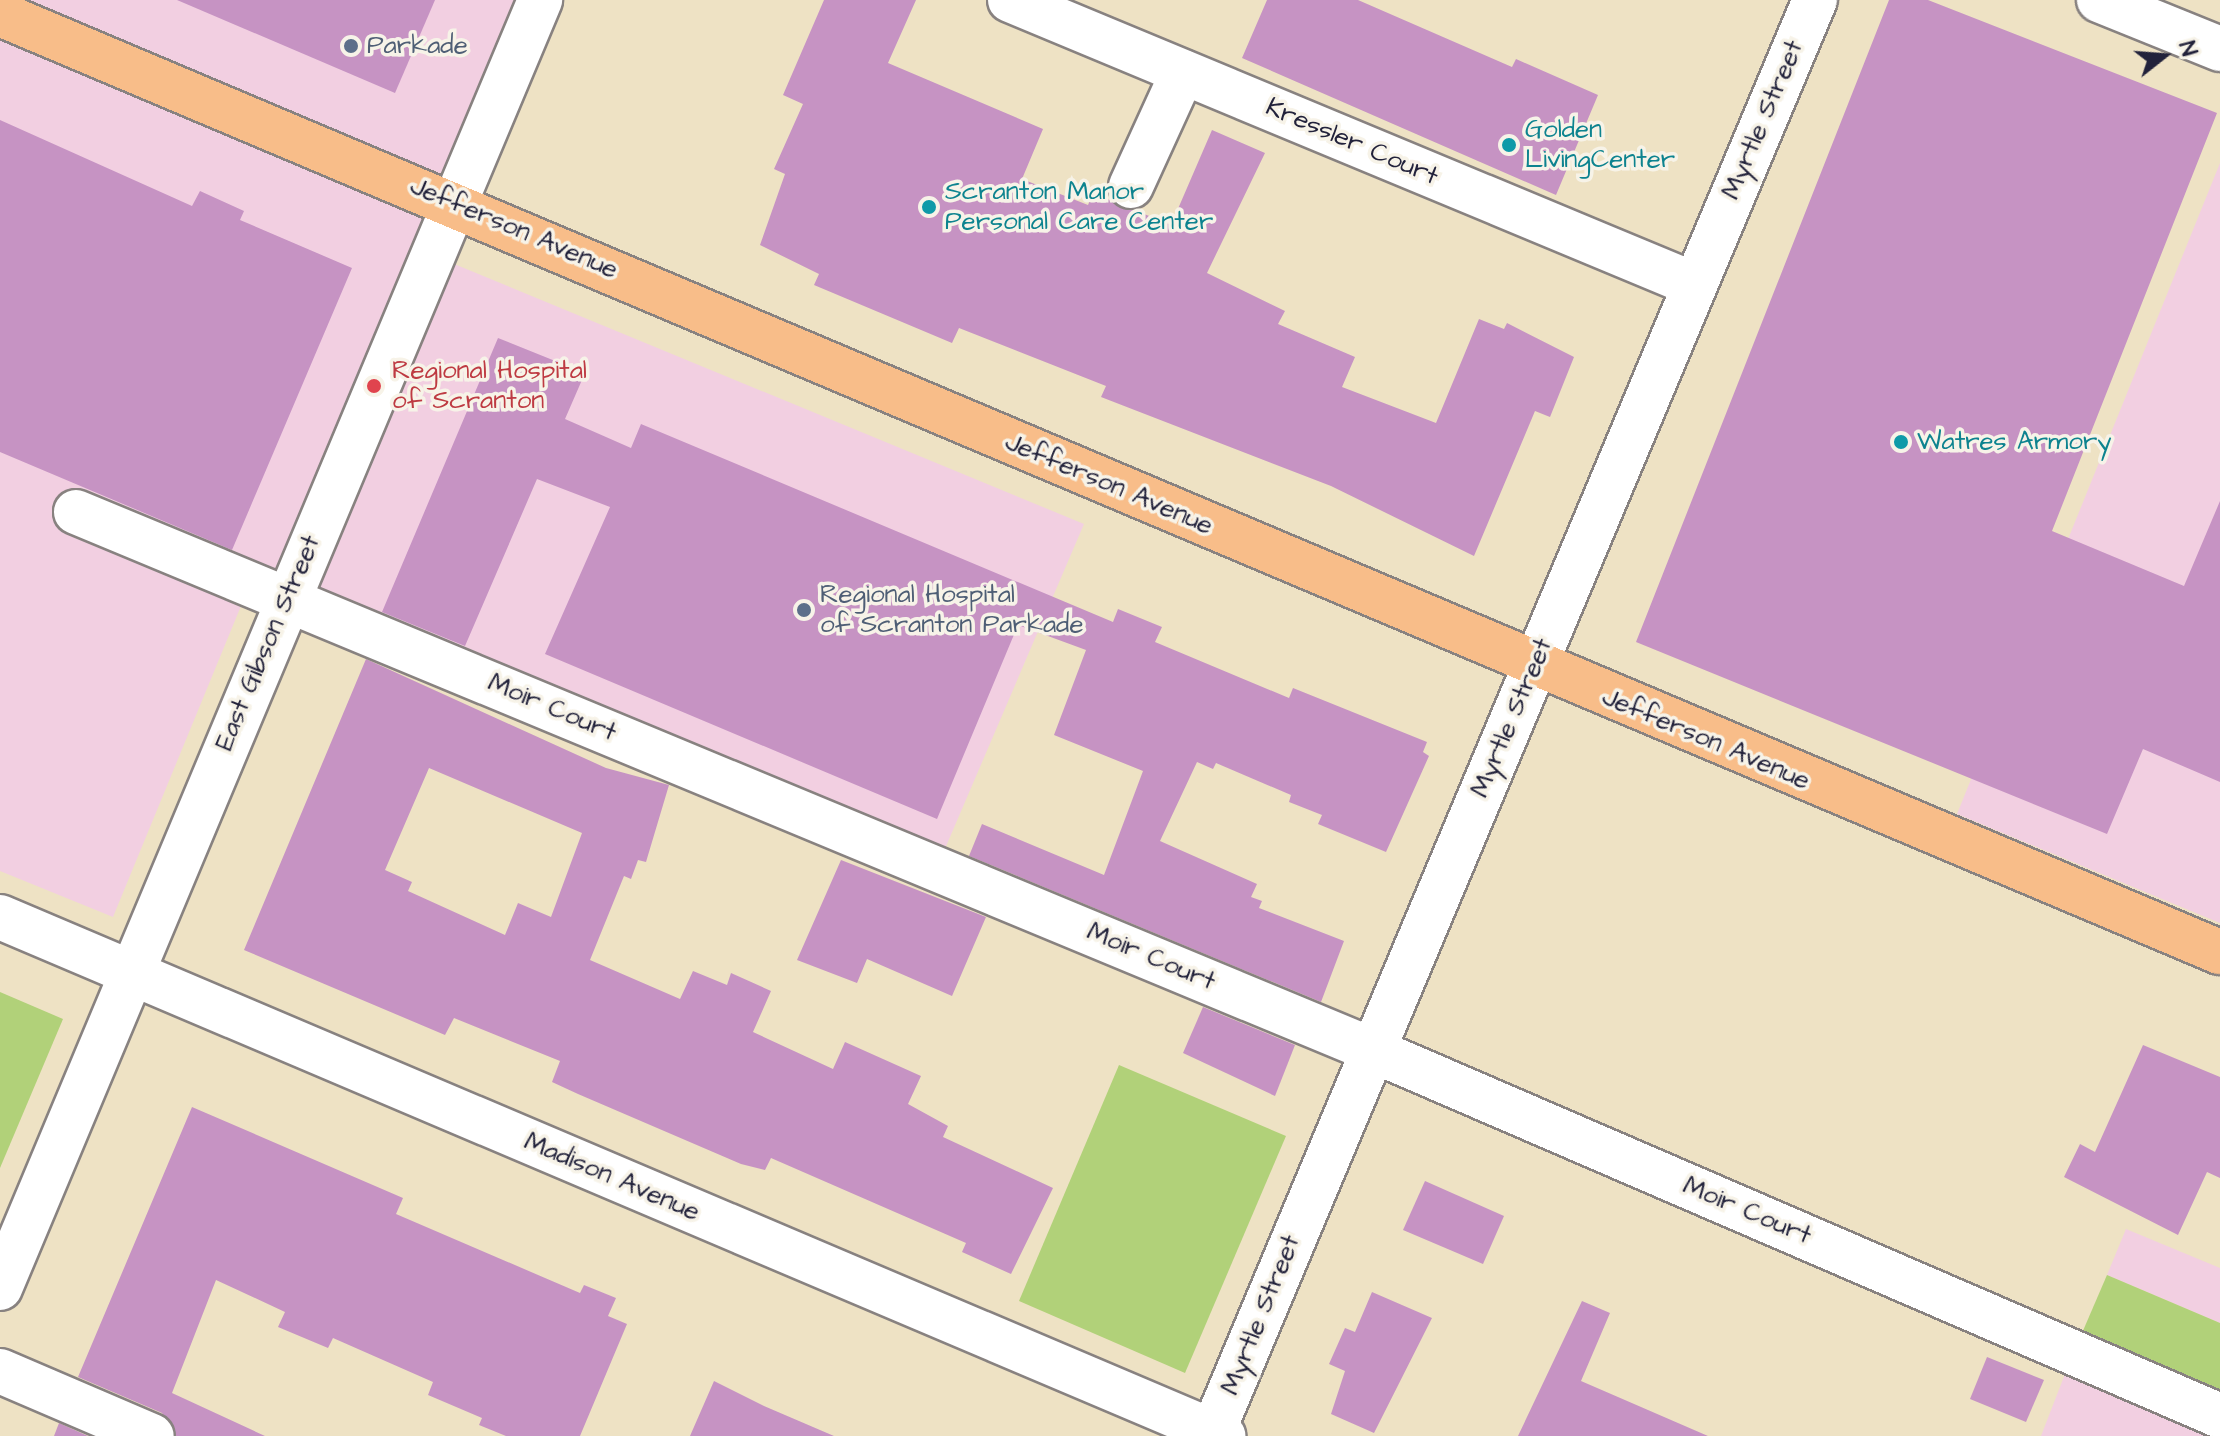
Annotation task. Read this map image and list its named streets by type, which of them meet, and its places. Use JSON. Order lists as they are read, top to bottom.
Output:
{
  "streets": {
    "main road": ["Jefferson Avenue"],
    "street": [
      "Myrtle Street",
      "Kressler Court",
      "East Gibson Street",
      "Moir Court",
      "Madison Avenue"
    ]
  },
  "crossings": [
    ["Myrtle Street", "Kressler Court"],
    ["Myrtle Street", "Jefferson Avenue"],
    ["Myrtle Street", "Moir Court"],
    ["Myrtle Street", "Madison Avenue"],
    ["Jefferson Avenue", "East Gibson Street"],
    ["East Gibson Street", "Moir Court"],
    ["East Gibson Street", "Madison Avenue"]
  ],
  "places": [
    "Parkade",
    "Golden LivingCenter",
    "Scranton Manor Personal Care Center",
    "Regional Hospital of Scranton",
    "Watres Armory",
    "Regional Hospital of Scranton Parkade"
  ],
  "north": "right"
}
